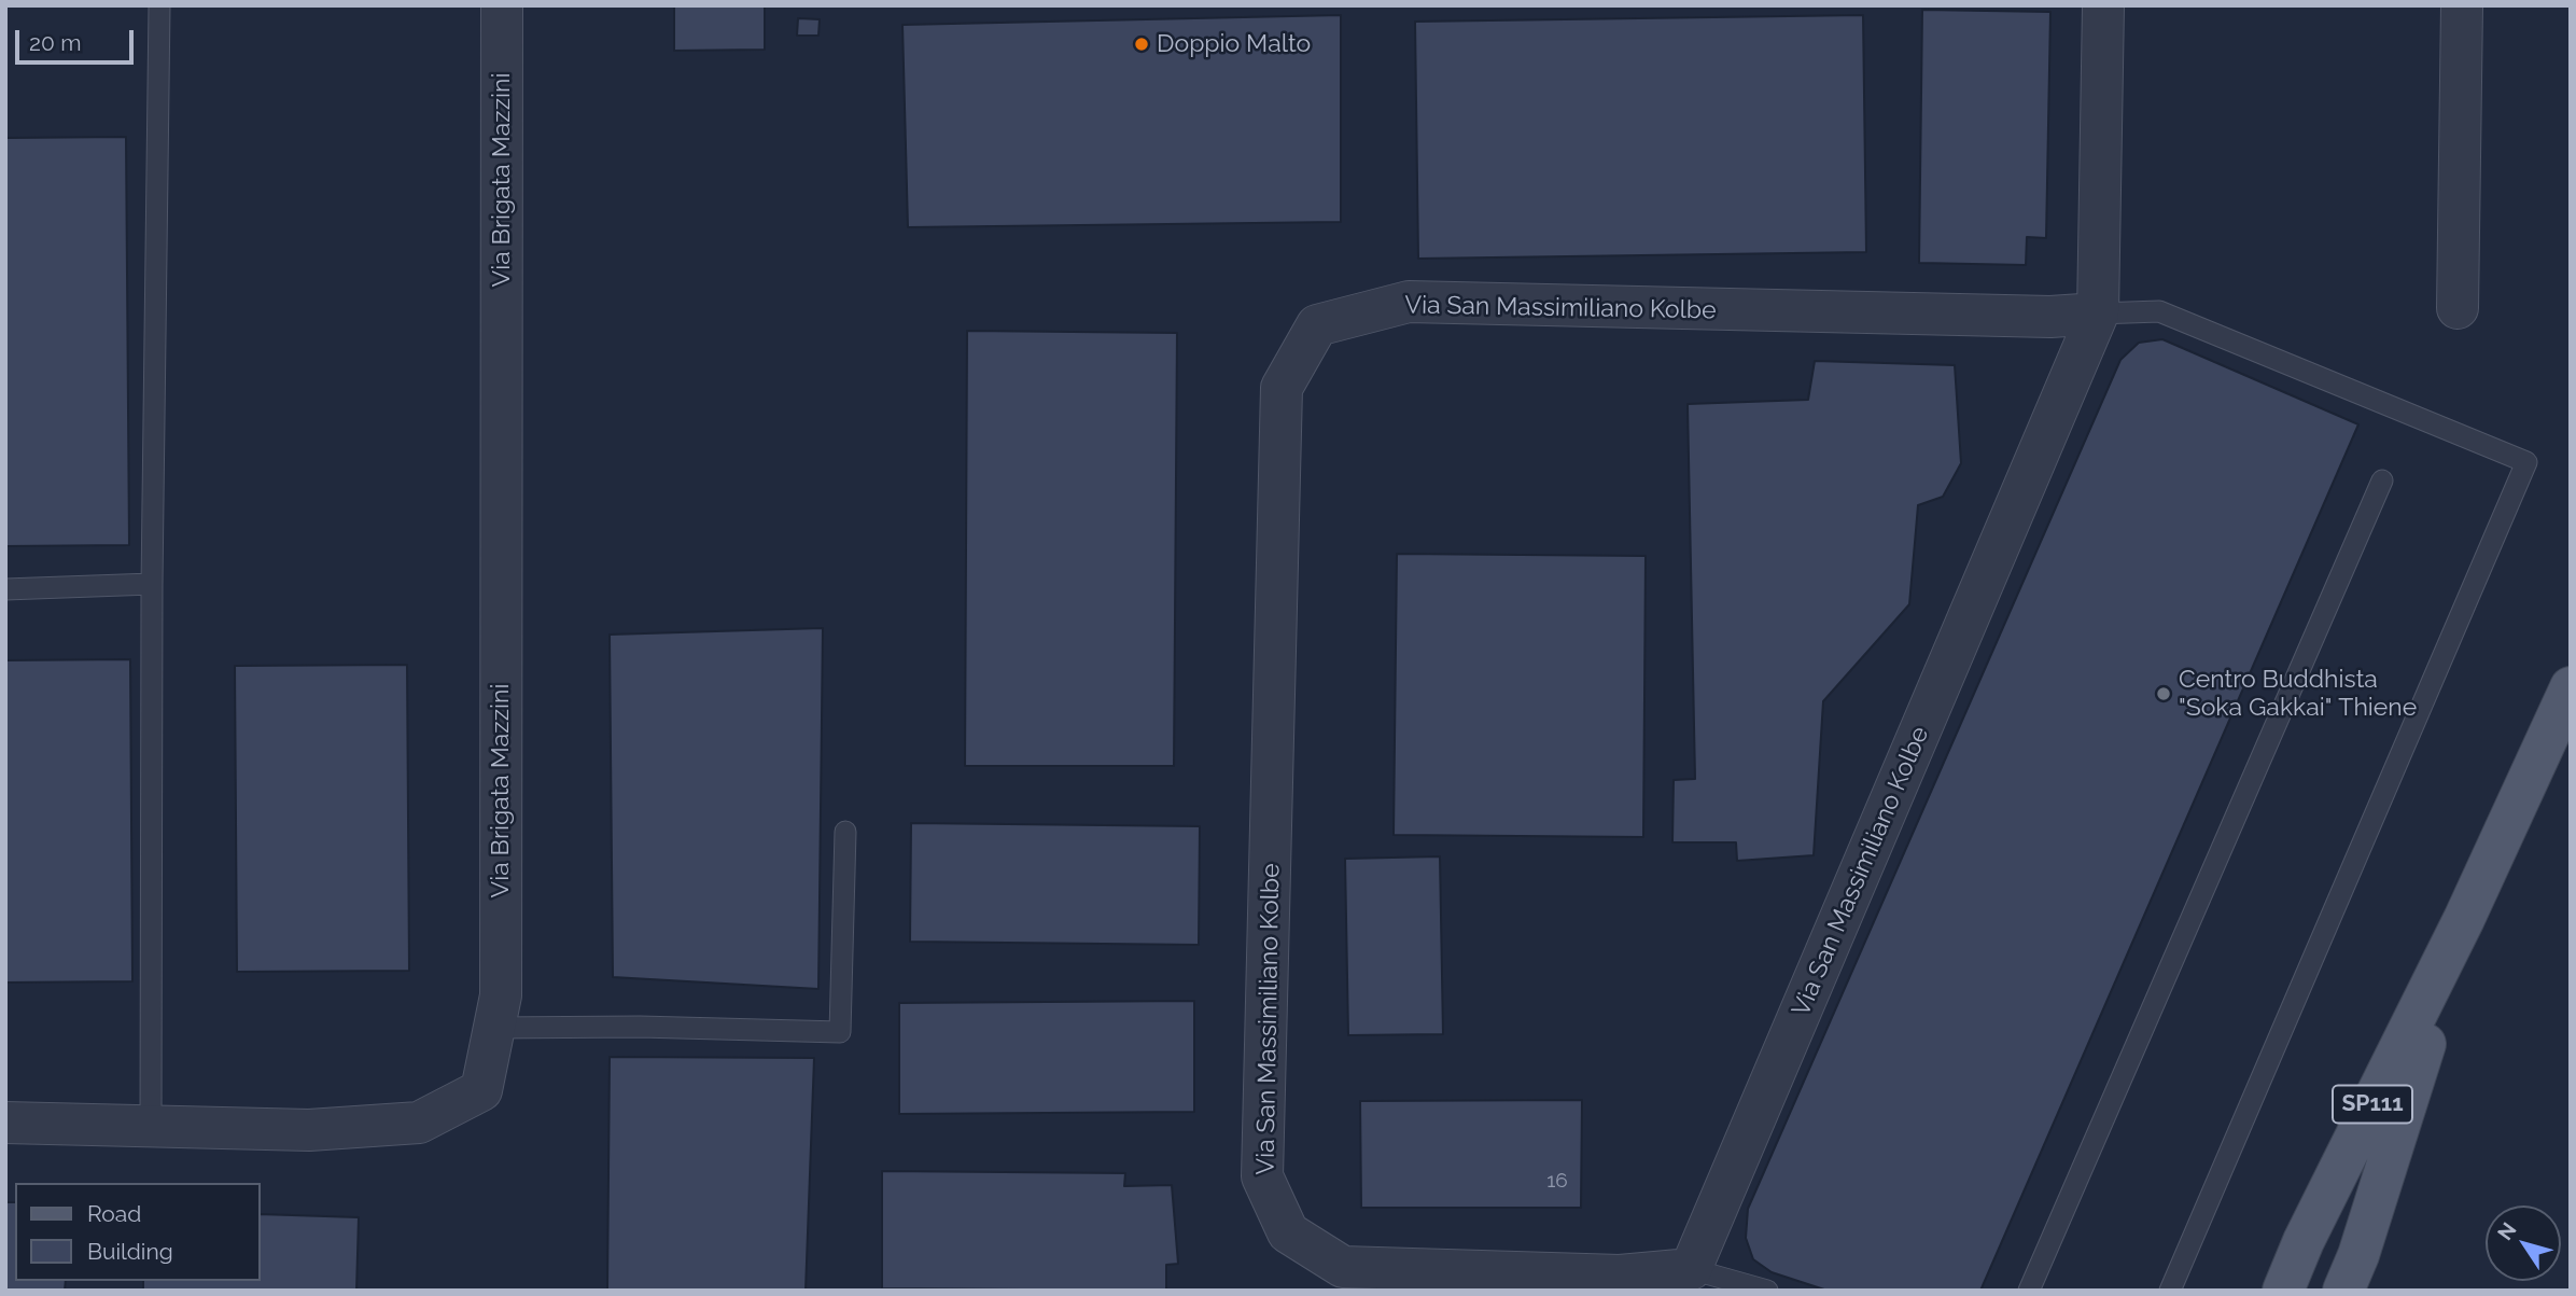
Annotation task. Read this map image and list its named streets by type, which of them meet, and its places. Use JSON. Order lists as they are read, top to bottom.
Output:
{
  "streets": {
    "main road": ["SP111"],
    "street": ["Via Brigata Mazzini", "Via San Massimiliano Kolbe"]
  },
  "places": ["Doppio Malto", "Centro Buddhista \"Soka Gakkai\" Thiene"],
  "house_numbers": ["16"],
  "legend": ["Road", "Building"],
  "scale_bar": "20 m",
  "north": "top left"
}
